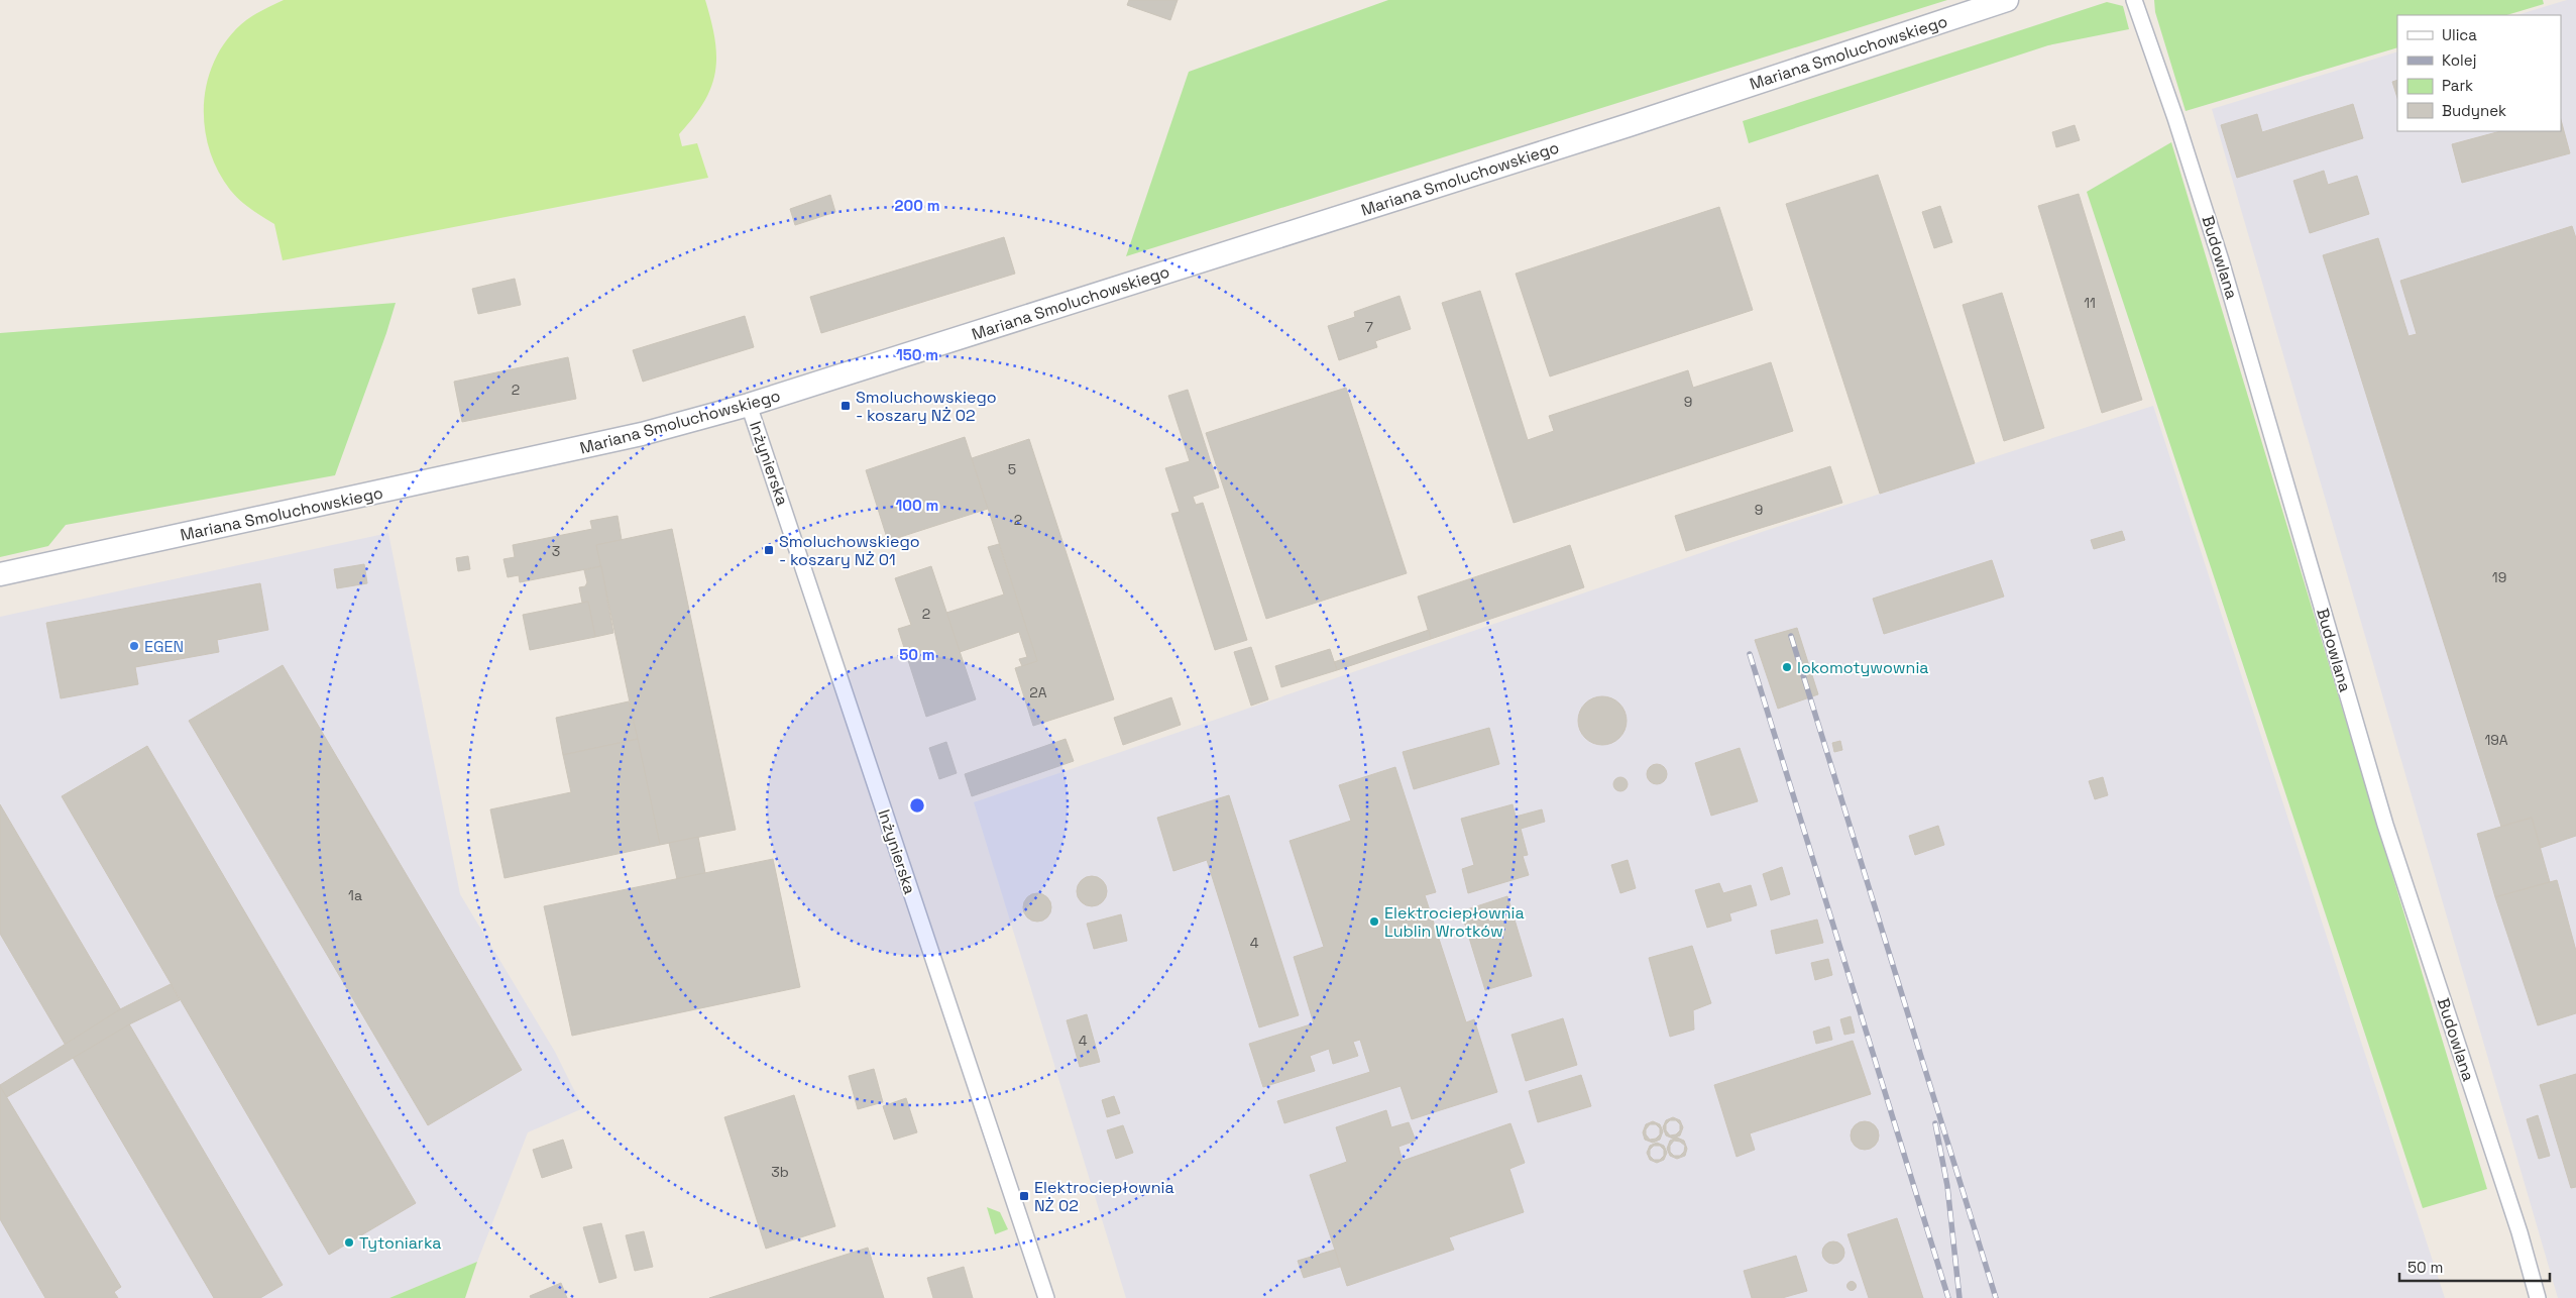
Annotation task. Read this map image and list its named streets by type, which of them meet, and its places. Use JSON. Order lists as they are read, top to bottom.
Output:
{
  "streets": {
    "street": ["Mariana Smoluchowskiego", "Budowlana", "Inżynierska"]
  },
  "crossings": [
    ["Mariana Smoluchowskiego", "Inżynierska"]
  ],
  "places": {
    "transit": ["Smoluchowskiego - koszary NŻ 02", "Smoluchowskiego - koszary NŻ 01", "Elektrociepłownia NŻ 02"],
    "other": [
      "EGEN",
      "lokomotywownia",
      "Elektrociepłownia Lublin Wrotków",
      "Tytoniarka"
    ]
  },
  "house_numbers": [
    "11",
    "7",
    "2",
    "9",
    "5",
    "9",
    "2",
    "3",
    "19",
    "2",
    "2A",
    "19A",
    "1a",
    "4",
    "4",
    "3b"
  ],
  "legend": [
    "Ulica",
    "Kolej",
    "Park",
    "Budynek"
  ],
  "scale_bar": "50 m",
  "rings": [
    "200 m",
    "150 m",
    "100 m",
    "50 m"
  ]
}
